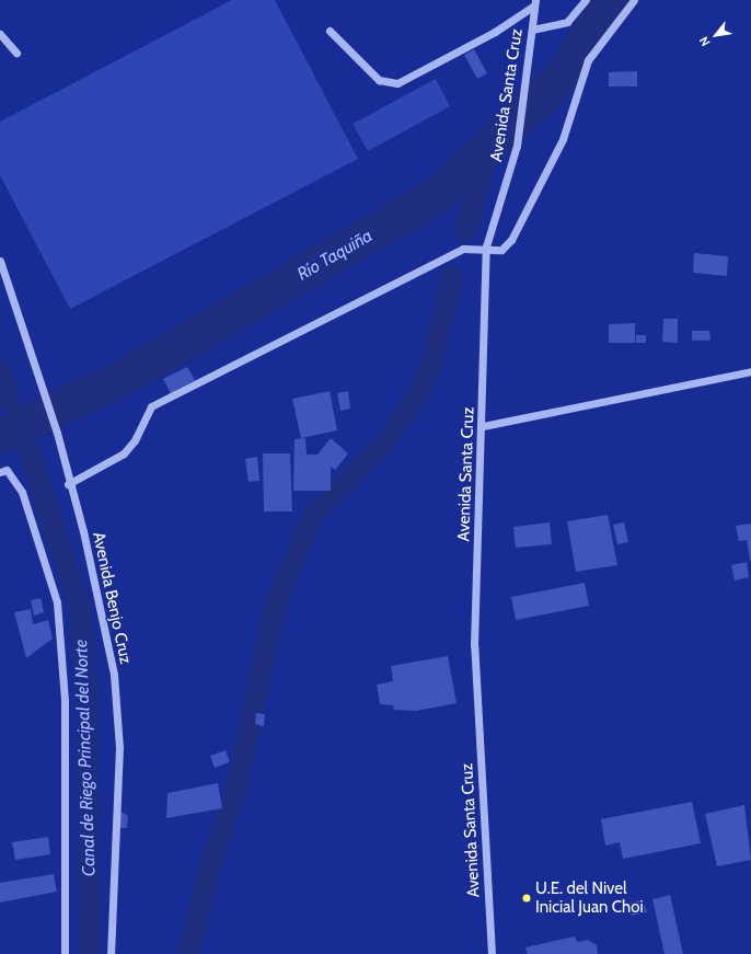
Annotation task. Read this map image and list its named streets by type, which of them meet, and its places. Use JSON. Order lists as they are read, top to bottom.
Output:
{
  "streets": {
    "street": ["Avenida Santa Cruz", "Avenida Benjo Cruz"]
  },
  "water": ["Río Taquiña", "Canal de Riego Principal del Norte"],
  "places": ["U.E. del Nivel Inicial Juan Choi"],
  "north": "bottom left"
}
